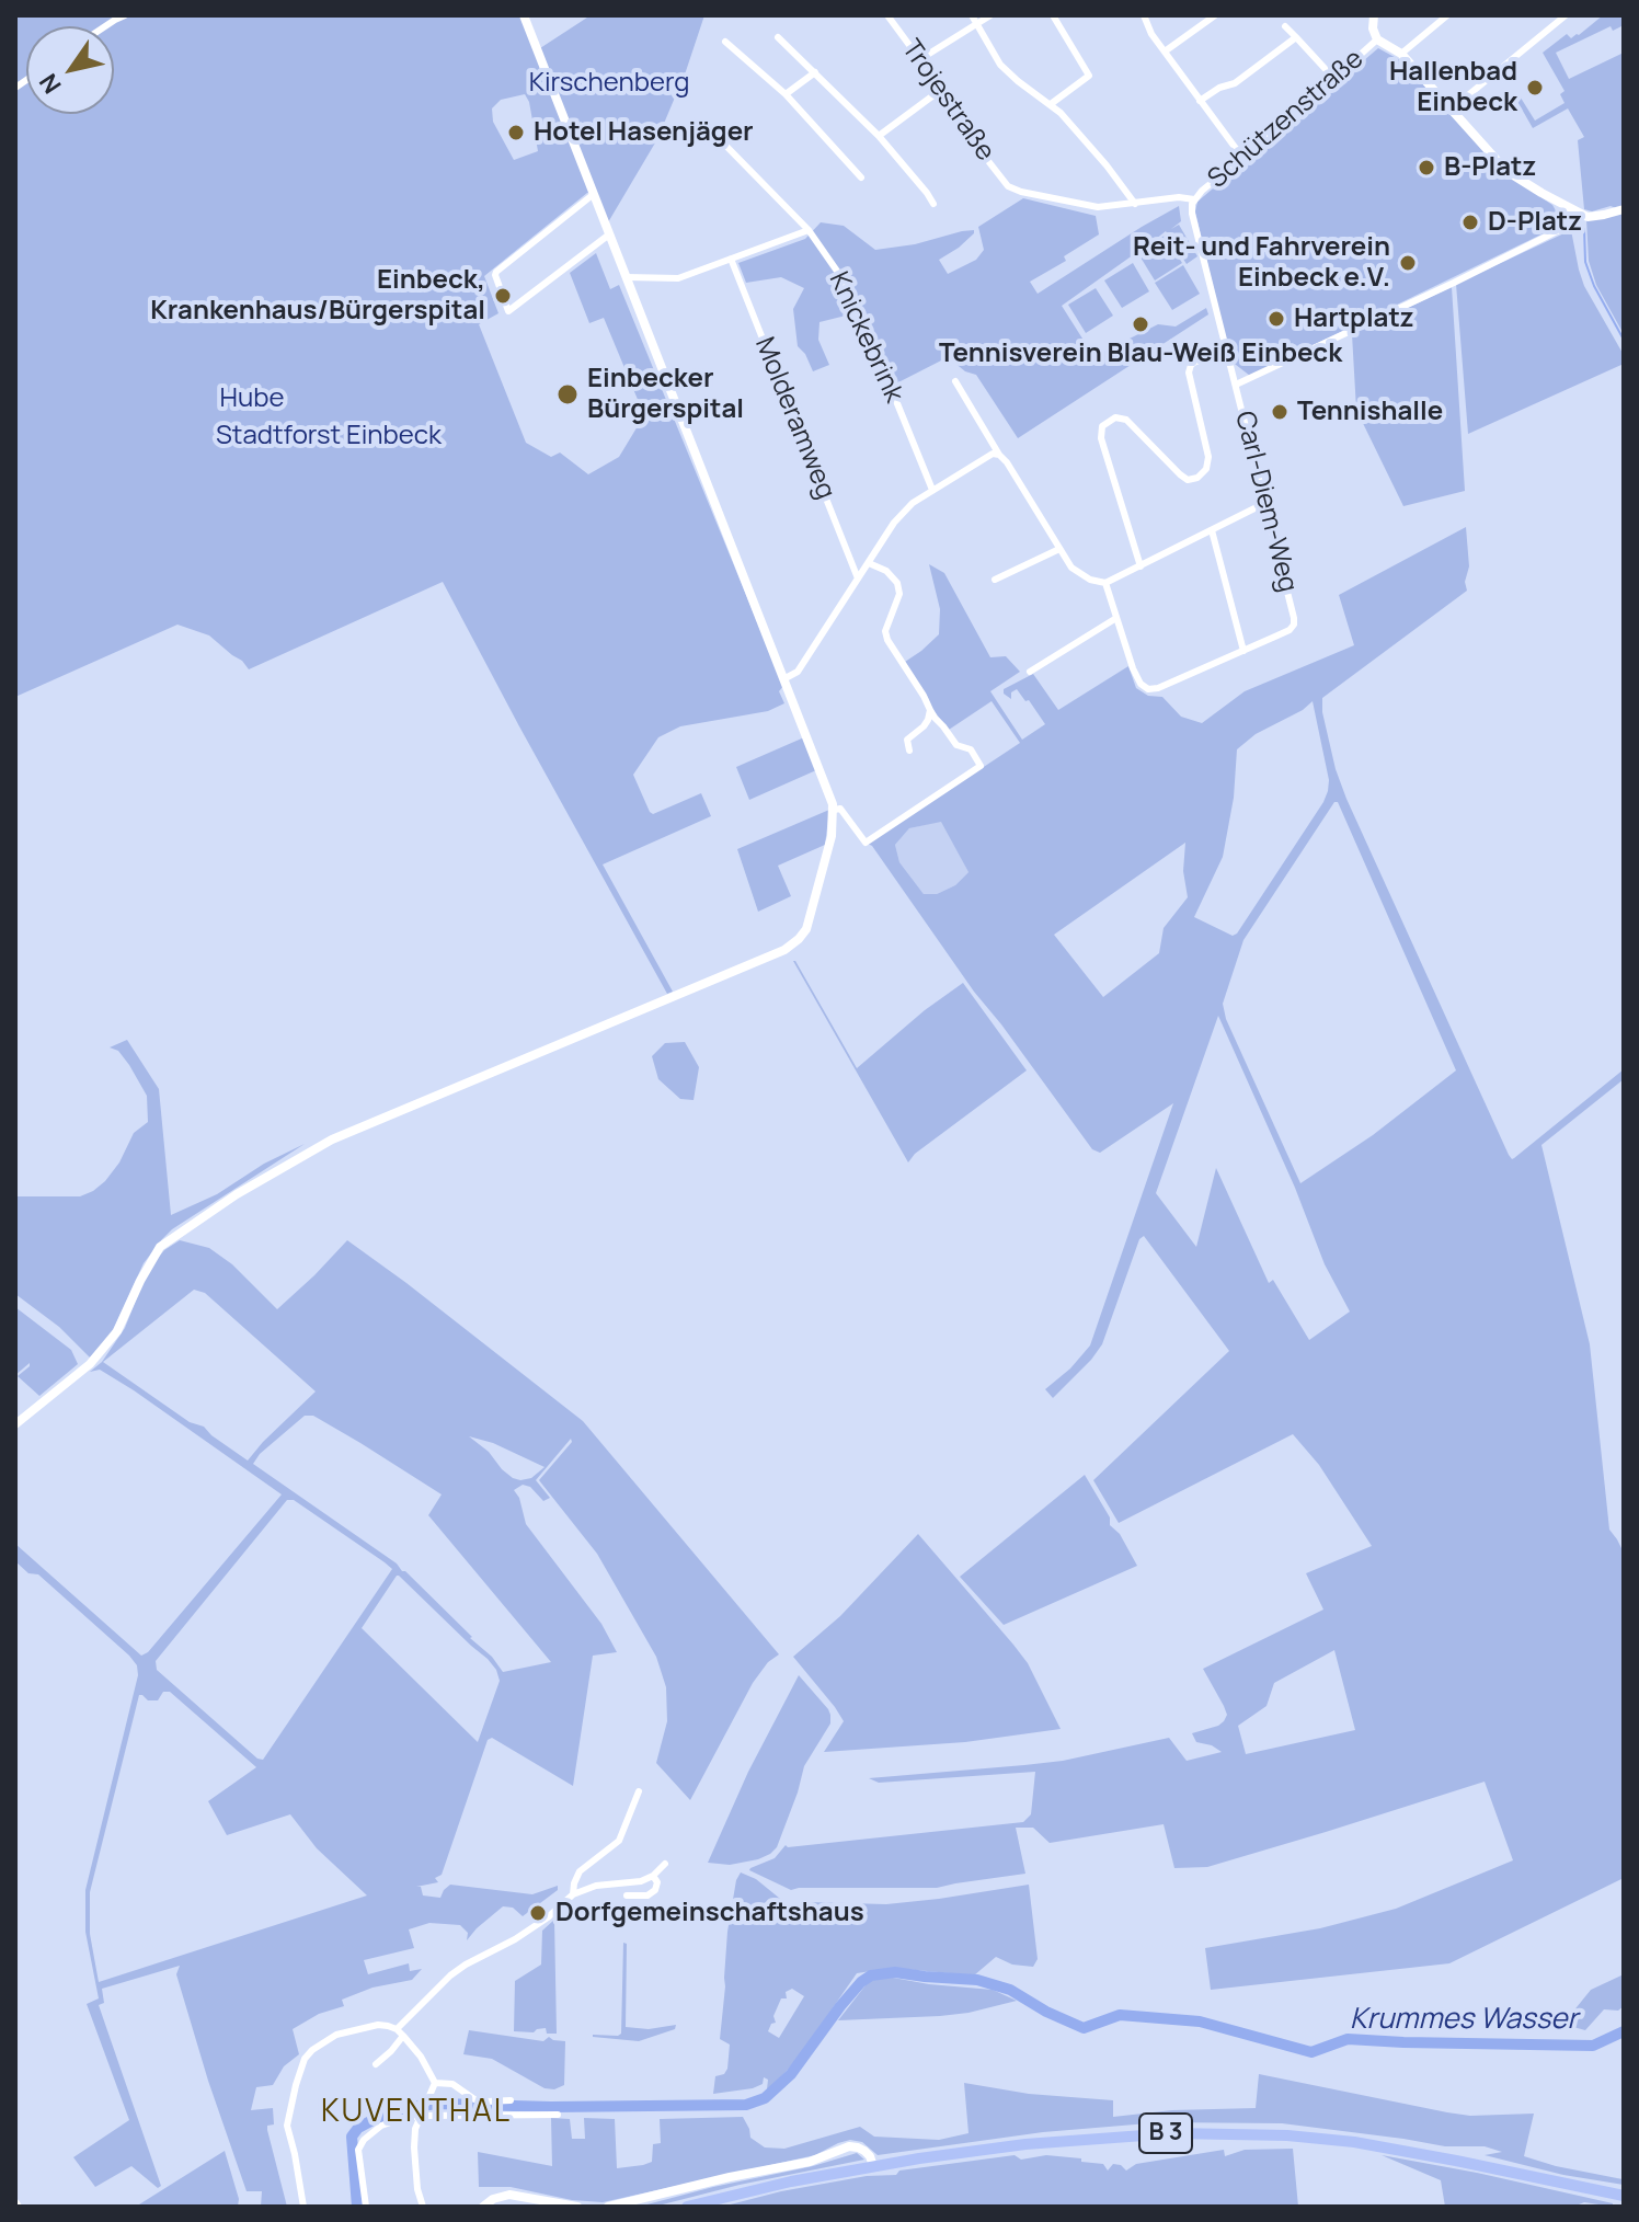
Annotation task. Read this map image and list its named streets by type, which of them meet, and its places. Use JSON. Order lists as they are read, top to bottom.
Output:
{
  "streets": {
    "main road": ["B 3"],
    "street": [
      "Trojestraße",
      "Schützenstraße",
      "Knickebrink",
      "Molderamweg",
      "Carl-Diem-Weg"
    ]
  },
  "crossings": [
    ["Trojestraße", "Schützenstraße"],
    ["Schützenstraße", "Carl-Diem-Weg"]
  ],
  "districts": ["KUVENTHAL"],
  "water": ["Krummes Wasser"],
  "parks": ["Kirschenberg", "Hube", "Stadtforst Einbeck"],
  "places": [
    "Hallenbad Einbeck",
    "Hotel Hasenjäger",
    "B-Platz",
    "D-Platz",
    "Reit- und Fahrverein Einbeck e.V.",
    "Einbeck, Krankenhaus/Bürgerspital",
    "Hartplatz",
    "Tennisverein Blau-Weiß Einbeck",
    "Einbecker Bürgerspital",
    "Tennishalle",
    "Dorfgemeinschaftshaus"
  ],
  "north": "bottom left"
}
